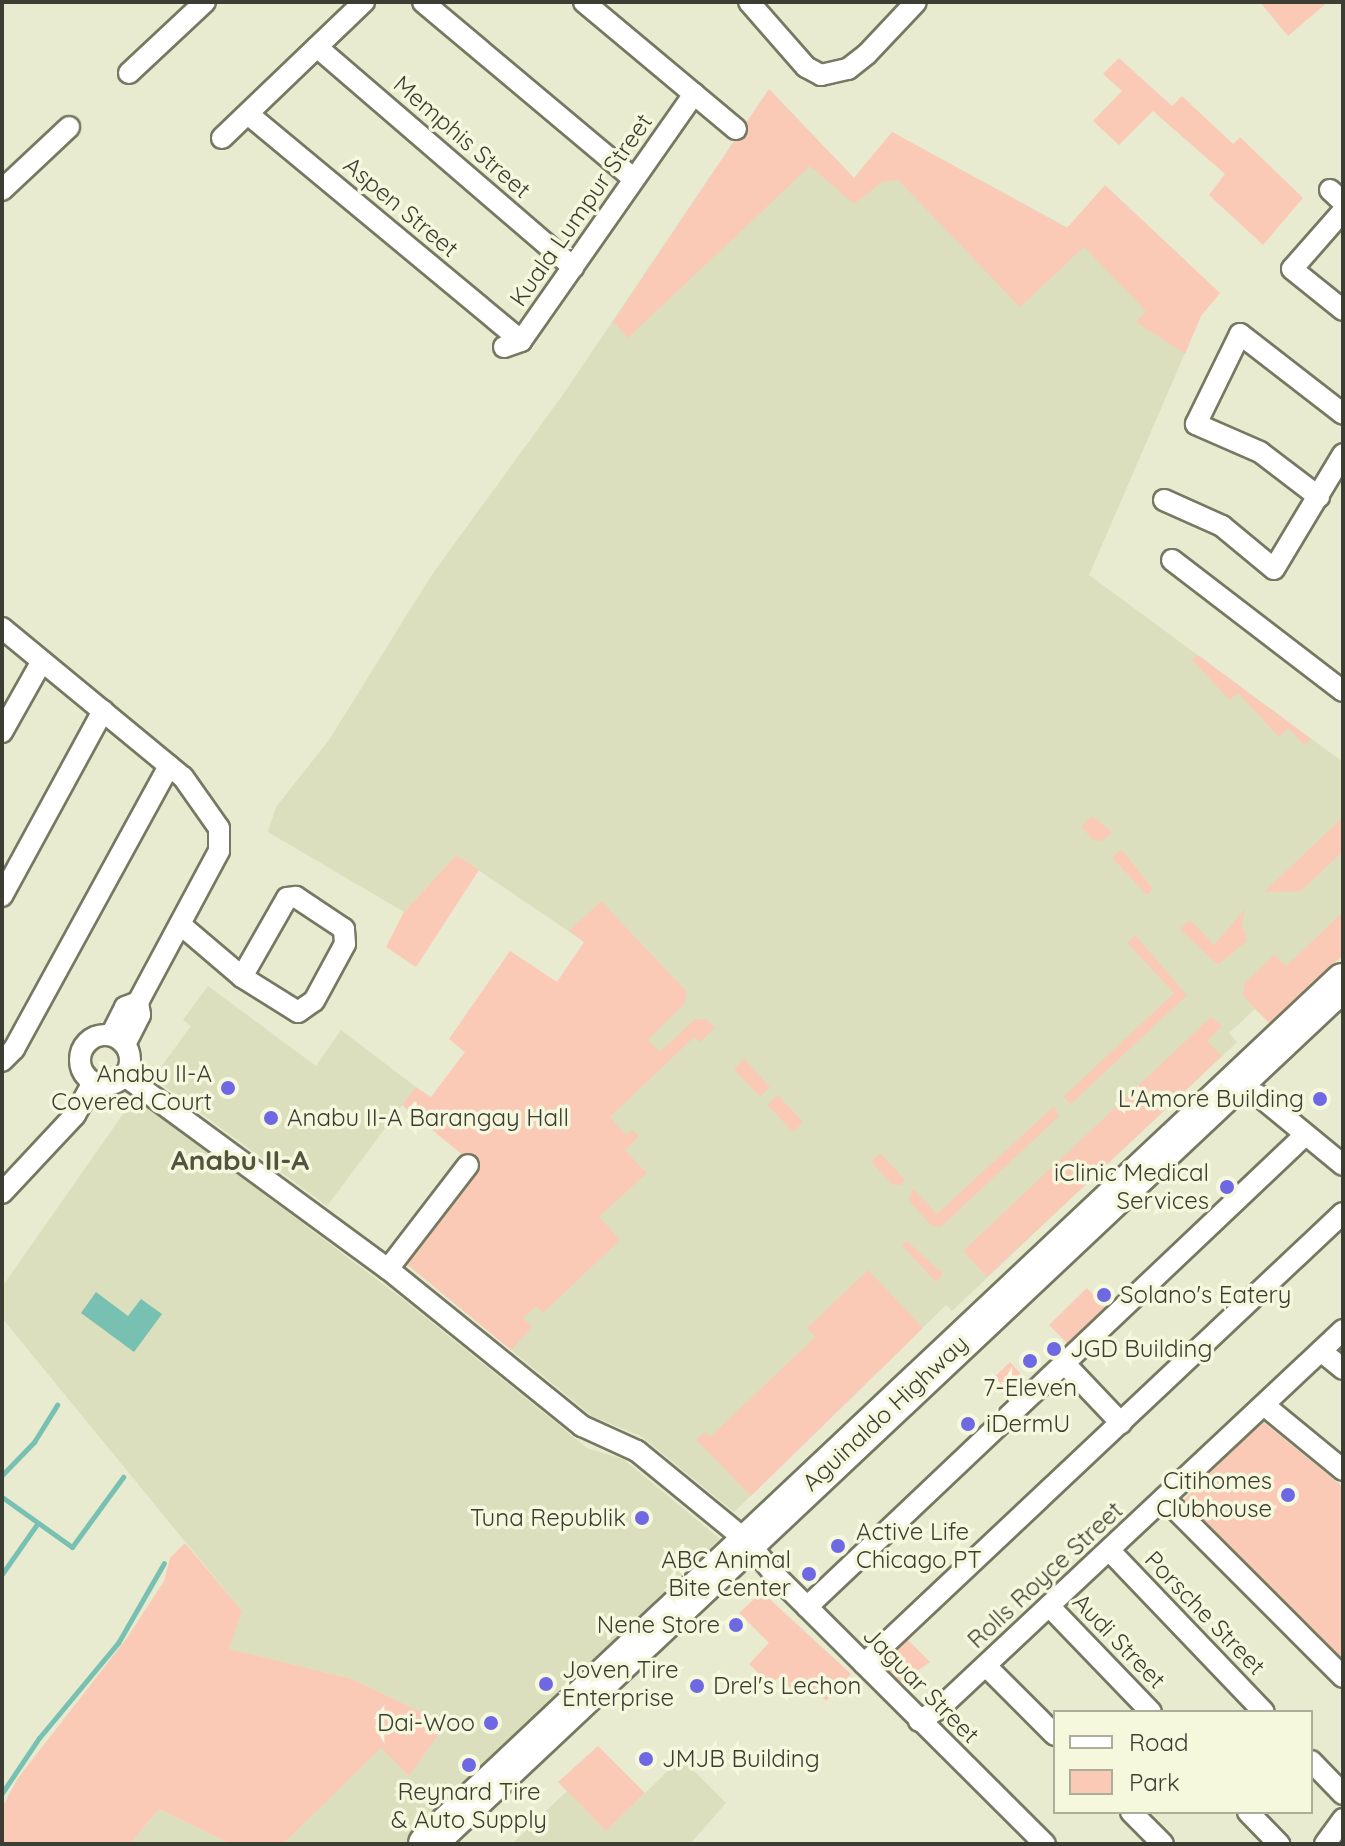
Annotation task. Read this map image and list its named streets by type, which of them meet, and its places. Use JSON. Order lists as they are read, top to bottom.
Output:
{
  "streets": {
    "highway": ["Aguinaldo Highway"],
    "street": [
      "Memphis Street",
      "Aspen Street",
      "Kuala Lumpur Street",
      "Rolls Royce Street",
      "Porsche Street",
      "Audi Street",
      "Jaguar Street"
    ]
  },
  "crossings": [
    ["Memphis Street", "Kuala Lumpur Street"],
    ["Aspen Street", "Kuala Lumpur Street"],
    ["Aguinaldo Highway", "Jaguar Street"],
    ["Rolls Royce Street", "Porsche Street"],
    ["Rolls Royce Street", "Audi Street"],
    ["Rolls Royce Street", "Jaguar Street"]
  ],
  "districts": ["Anabu II-A"],
  "places": [
    "Anabu II-A Covered Court",
    "L'Amore Building",
    "Anabu II-A Barangay Hall",
    "iClinic Medical Services",
    "Solano's Eatery",
    "JGD Building",
    "7-Eleven",
    "iDermU",
    "Citihomes Clubhouse",
    "Tuna Republik",
    "Active Life Chicago PT",
    "ABC Animal Bite Center",
    "Nene Store",
    "Joven Tire Enterprise",
    "Drel's Lechon",
    "Dai-Woo",
    "JMJB Building",
    "Reynard Tire & Auto Supply"
  ],
  "legend": ["Road", "Park"]
}
